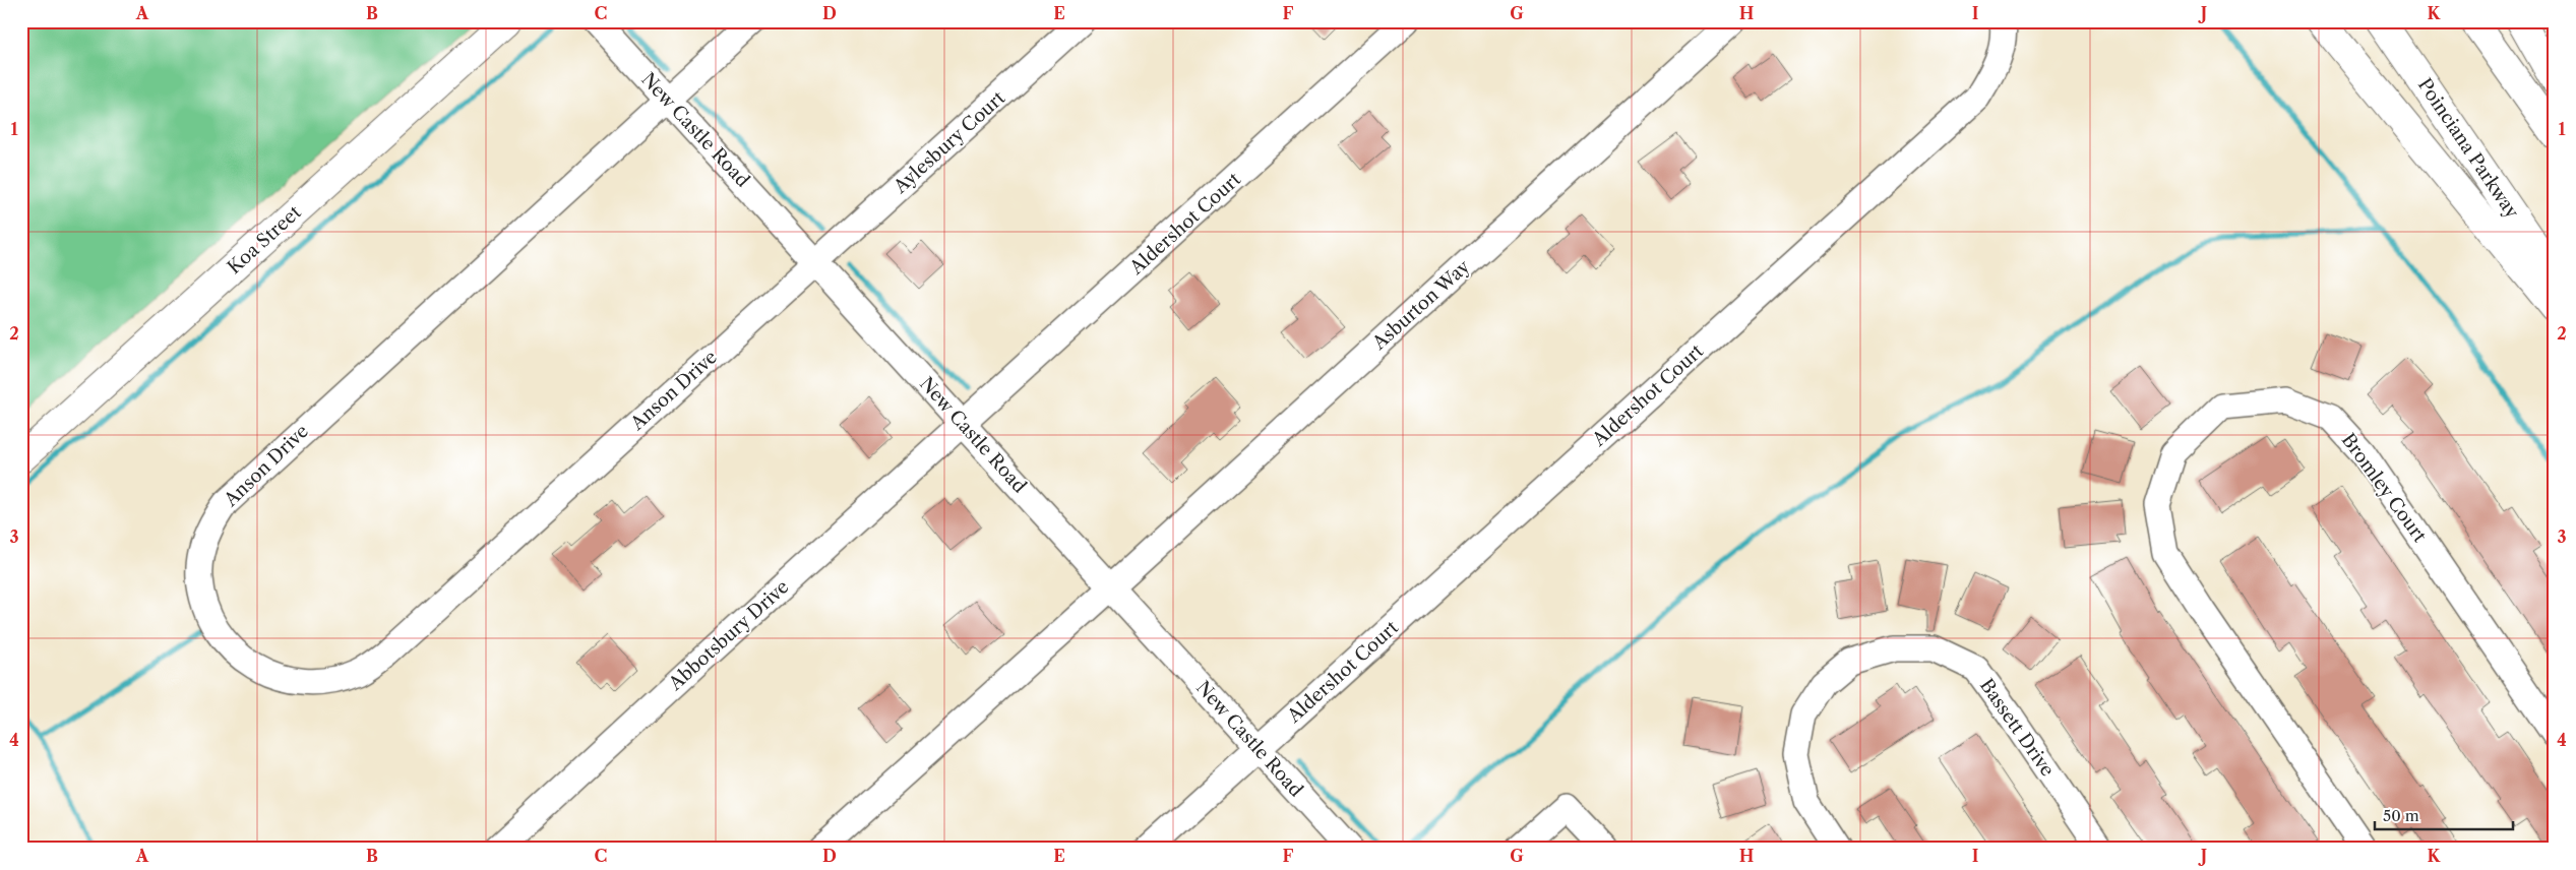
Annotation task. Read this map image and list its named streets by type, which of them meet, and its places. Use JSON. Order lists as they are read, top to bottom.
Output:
{
  "streets": {
    "main road": ["Poinciana Parkway", "Koa Street"],
    "street": [
      "New Castle Road",
      "Aylesbury Court",
      "Aldershot Court",
      "Asburton Way",
      "Anson Drive",
      "Bromley Court",
      "Abbotsbury Drive",
      "Bassett Drive"
    ]
  },
  "crossings": [
    ["New Castle Road", "Aylesbury Court"],
    ["New Castle Road", "Aldershot Court"],
    ["New Castle Road", "Asburton Way"],
    ["New Castle Road", "Anson Drive"],
    ["New Castle Road", "Abbotsbury Drive"],
    ["Aylesbury Court", "Anson Drive"],
    ["Aldershot Court", "Abbotsbury Drive"]
  ],
  "scale_bar": "50 m",
  "grid": {
    "columns": [
      "A",
      "B",
      "C",
      "D",
      "E",
      "F",
      "G",
      "H",
      "I",
      "J",
      "K"
    ],
    "rows": [
      "1",
      "2",
      "3",
      "4"
    ]
  }
}
